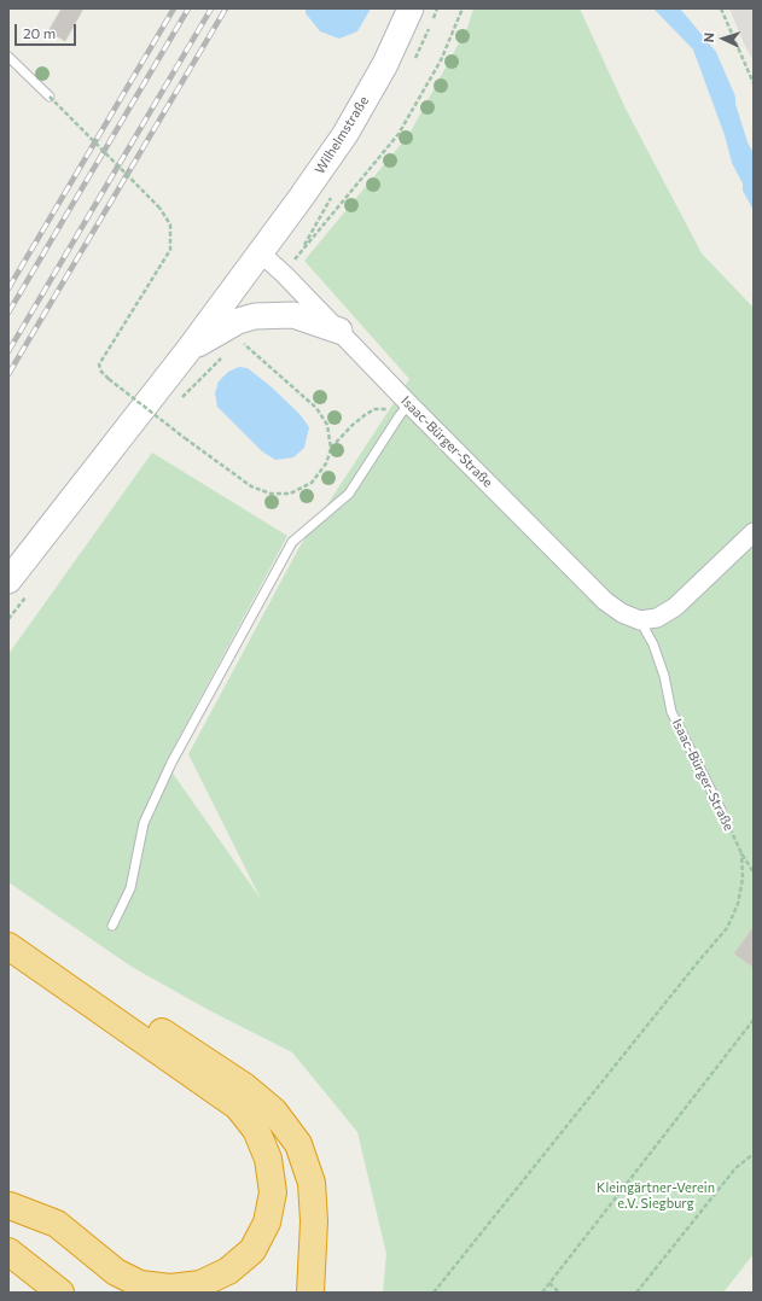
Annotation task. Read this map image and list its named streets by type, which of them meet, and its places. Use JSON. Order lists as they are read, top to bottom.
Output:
{
  "streets": {
    "main road": ["Wilhelmstraße"],
    "street": ["Isaac-Bürger-Straße"]
  },
  "crossings": [
    ["Wilhelmstraße", "Isaac-Bürger-Straße"]
  ],
  "parks": ["Kleingärtner-Verein e.V. Siegburg"],
  "scale_bar": "20 m",
  "north": "left"
}
